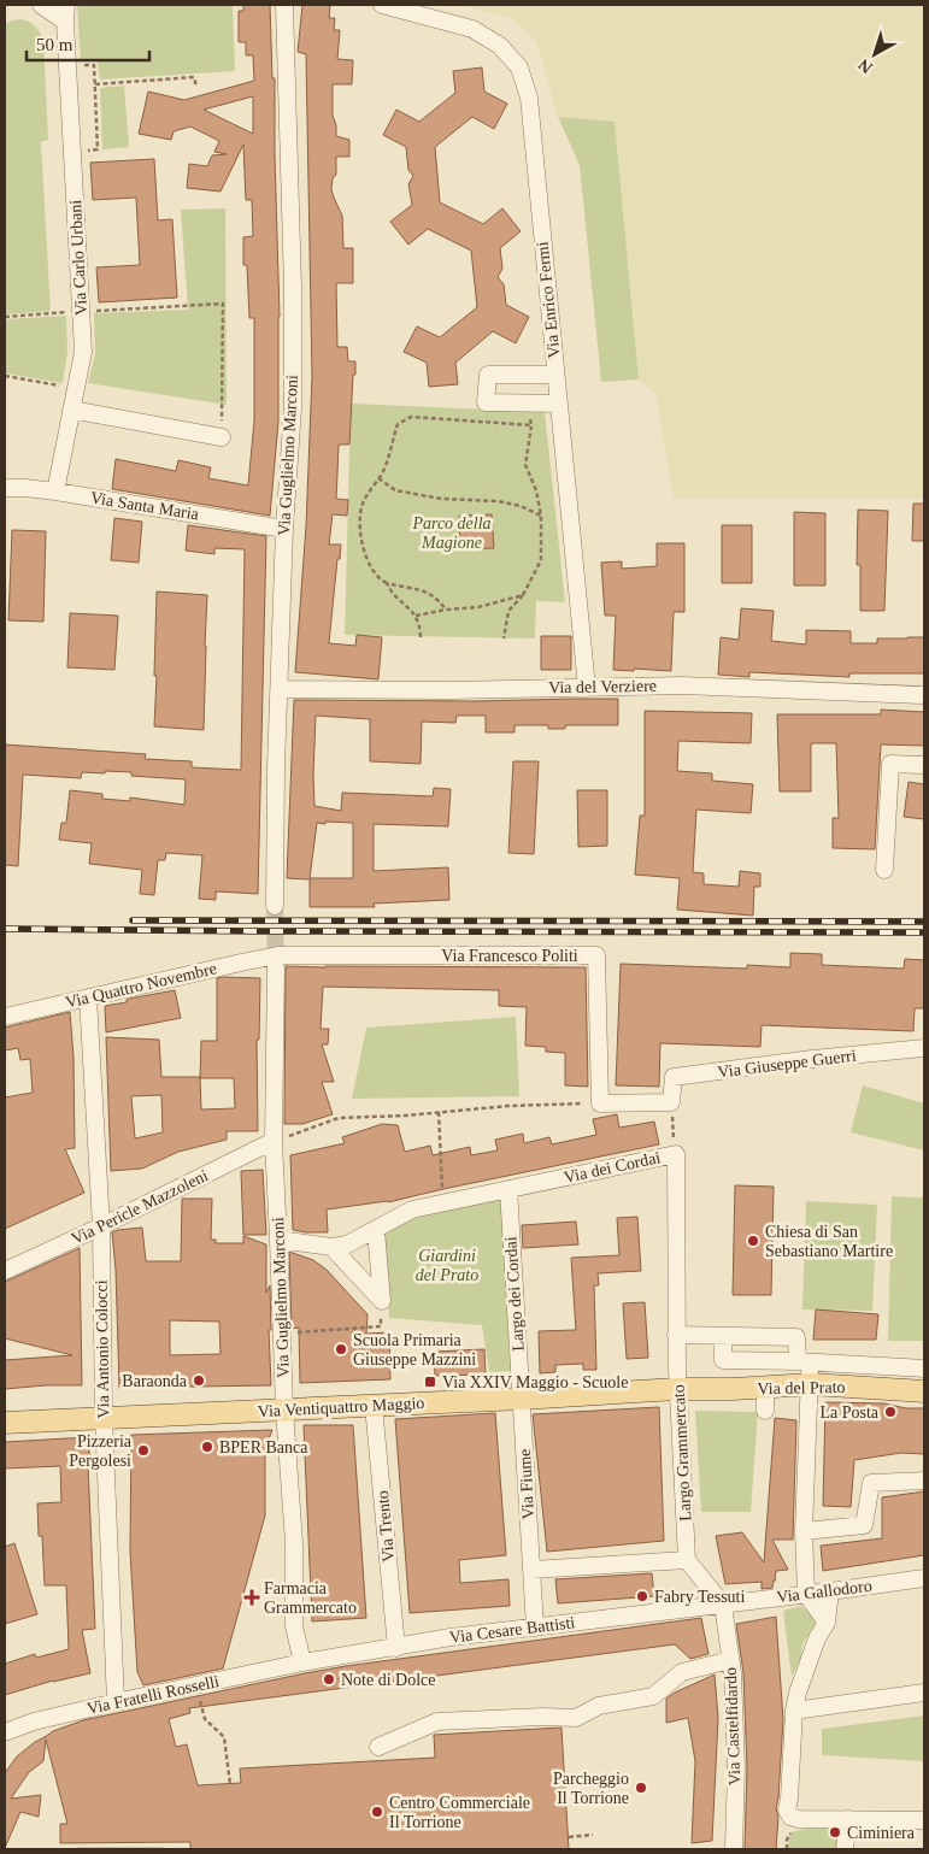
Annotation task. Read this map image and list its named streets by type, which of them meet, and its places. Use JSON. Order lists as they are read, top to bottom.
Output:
{
  "streets": {
    "main road": ["Via del Prato", "Via Ventiquattro Maggio"],
    "street": [
      "Via Carlo Urbani",
      "Via Enrico Fermi",
      "Via Guglielmo Marconi",
      "Via Santa Maria",
      "Via del Verziere",
      "Via Francesco Politi",
      "Via Quattro Novembre",
      "Via Giuseppe Guerri",
      "Via dei Cordai",
      "Via Pericle Mazzoleni",
      "Largo dei Cordai",
      "Via Antonio Colocci",
      "Largo Grammercato",
      "Via Fiume",
      "Via Trento",
      "Via Gallodoro",
      "Via Cesare Battisti",
      "Via Fratelli Rosselli",
      "Via Castelfidardo"
    ]
  },
  "crossings": [
    ["Via Carlo Urbani", "Via Santa Maria"],
    ["Via Enrico Fermi", "Via del Verziere"],
    ["Via Guglielmo Marconi", "Via Santa Maria"],
    ["Via Guglielmo Marconi", "Via del Verziere"],
    ["Via Guglielmo Marconi", "Via Francesco Politi"],
    ["Via Guglielmo Marconi", "Via Quattro Novembre"],
    ["Via Guglielmo Marconi", "Via dei Cordai"],
    ["Via Guglielmo Marconi", "Via Pericle Mazzoleni"],
    ["Via Guglielmo Marconi", "Via Ventiquattro Maggio"],
    ["Via Guglielmo Marconi", "Via Cesare Battisti"],
    ["Via Guglielmo Marconi", "Via Fratelli Rosselli"],
    ["Via Francesco Politi", "Via Quattro Novembre"],
    ["Via Quattro Novembre", "Via Antonio Colocci"],
    ["Via dei Cordai", "Largo dei Cordai"],
    ["Via dei Cordai", "Largo Grammercato"],
    ["Via Pericle Mazzoleni", "Via Antonio Colocci"],
    ["Largo dei Cordai", "Via Ventiquattro Maggio"],
    ["Largo dei Cordai", "Via Fiume"],
    ["Via Antonio Colocci", "Via Ventiquattro Maggio"],
    ["Via Antonio Colocci", "Via Fratelli Rosselli"],
    ["Via del Prato", "Via Ventiquattro Maggio"],
    ["Via del Prato", "Largo Grammercato"],
    ["Via Ventiquattro Maggio", "Largo Grammercato"],
    ["Via Ventiquattro Maggio", "Via Fiume"],
    ["Via Ventiquattro Maggio", "Via Trento"],
    ["Via Fiume", "Via Cesare Battisti"],
    ["Via Trento", "Via Cesare Battisti"],
    ["Via Gallodoro", "Via Cesare Battisti"],
    ["Via Gallodoro", "Via Castelfidardo"],
    ["Via Cesare Battisti", "Via Fratelli Rosselli"],
    ["Via Cesare Battisti", "Via Castelfidardo"]
  ],
  "parks": ["Parco della Magione", "Giardini del Prato"],
  "places": {
    "other": [
      "Chiesa di San Sebastiano Martire",
      "Scuola Primaria Giuseppe Mazzini",
      "Baraonda",
      "La Posta",
      "BPER Banca",
      "Pizzeria Pergolesi",
      "Fabry Tessuti",
      "Note di Dolce",
      "Parcheggio Il Torrione",
      "Centro Commerciale Il Torrione",
      "Ciminiera"
    ],
    "transit": ["Via XXIV Maggio - Scuole"],
    "health": ["Farmacia Grammercato"]
  },
  "scale_bar": "50 m",
  "north": "bottom left"
}
